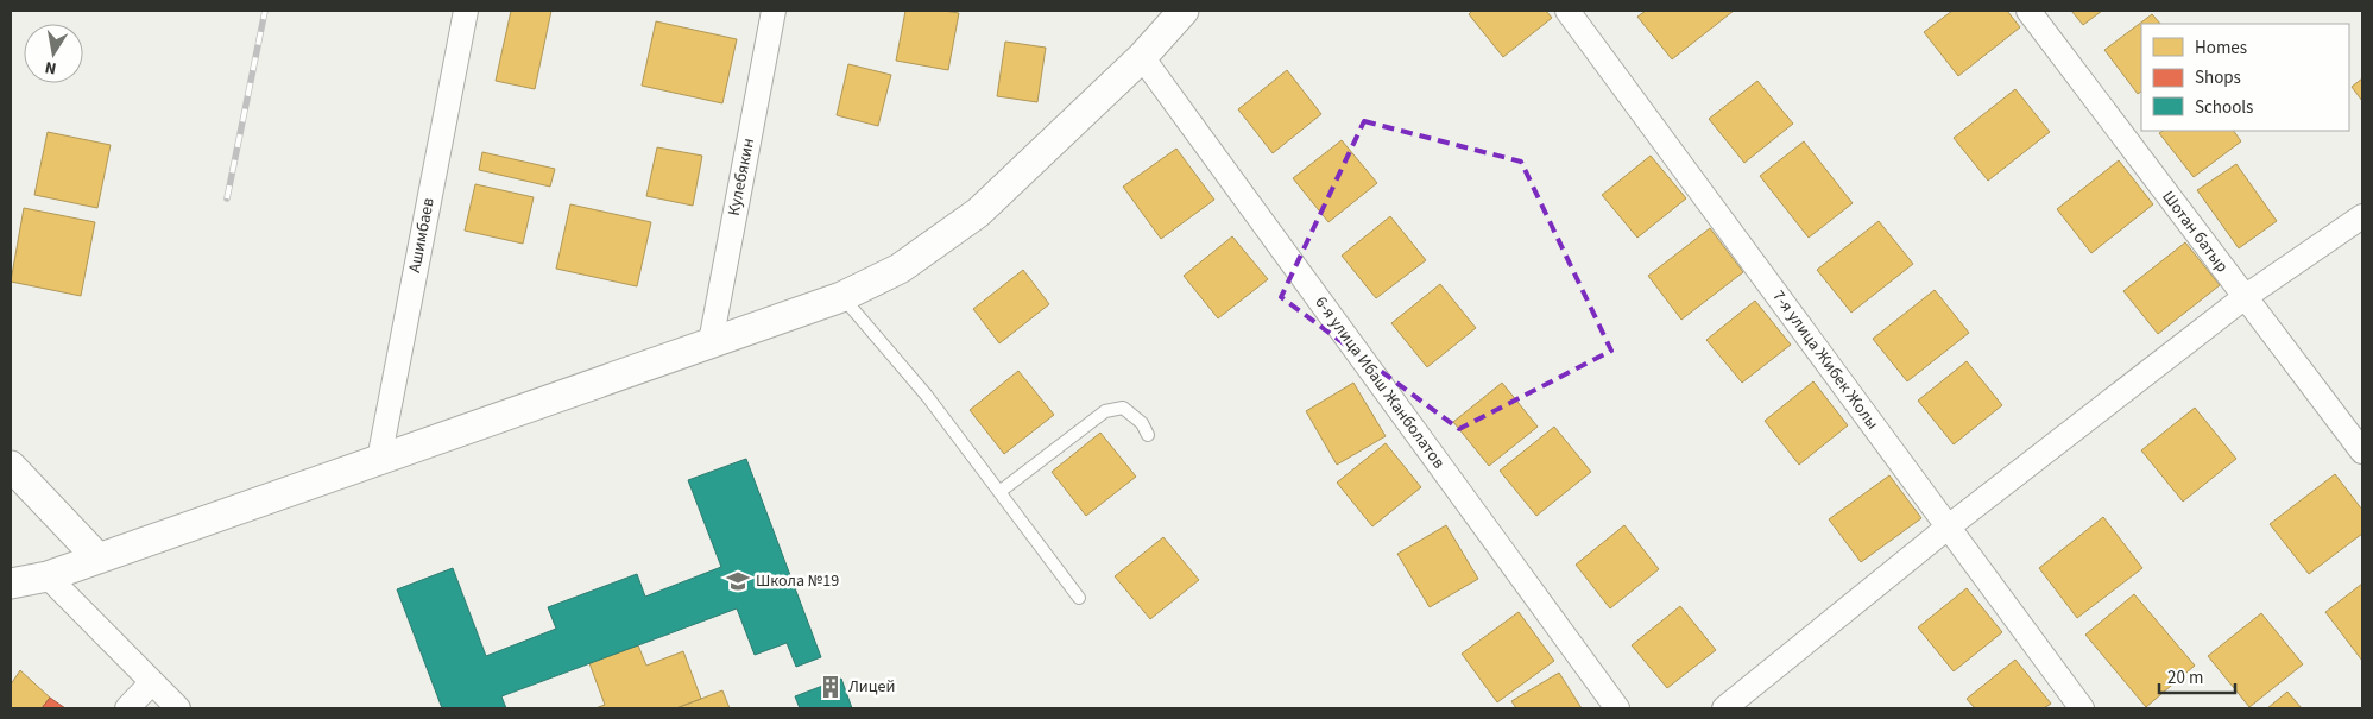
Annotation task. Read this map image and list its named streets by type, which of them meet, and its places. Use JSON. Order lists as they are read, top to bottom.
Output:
{
  "streets": {
    "street": [
      "Кулебякин",
      "Шотан батыр",
      "Ашимбаев",
      "7-я улица Жибек Жолы",
      "6-я улица Ибаш Жанболатов"
    ]
  },
  "places": {
    "school or university": ["Школа №19"],
    "building": ["Лицей"]
  },
  "legend": ["Homes", "Shops", "Schools"],
  "scale_bar": "20 m",
  "north": "bottom"
}
